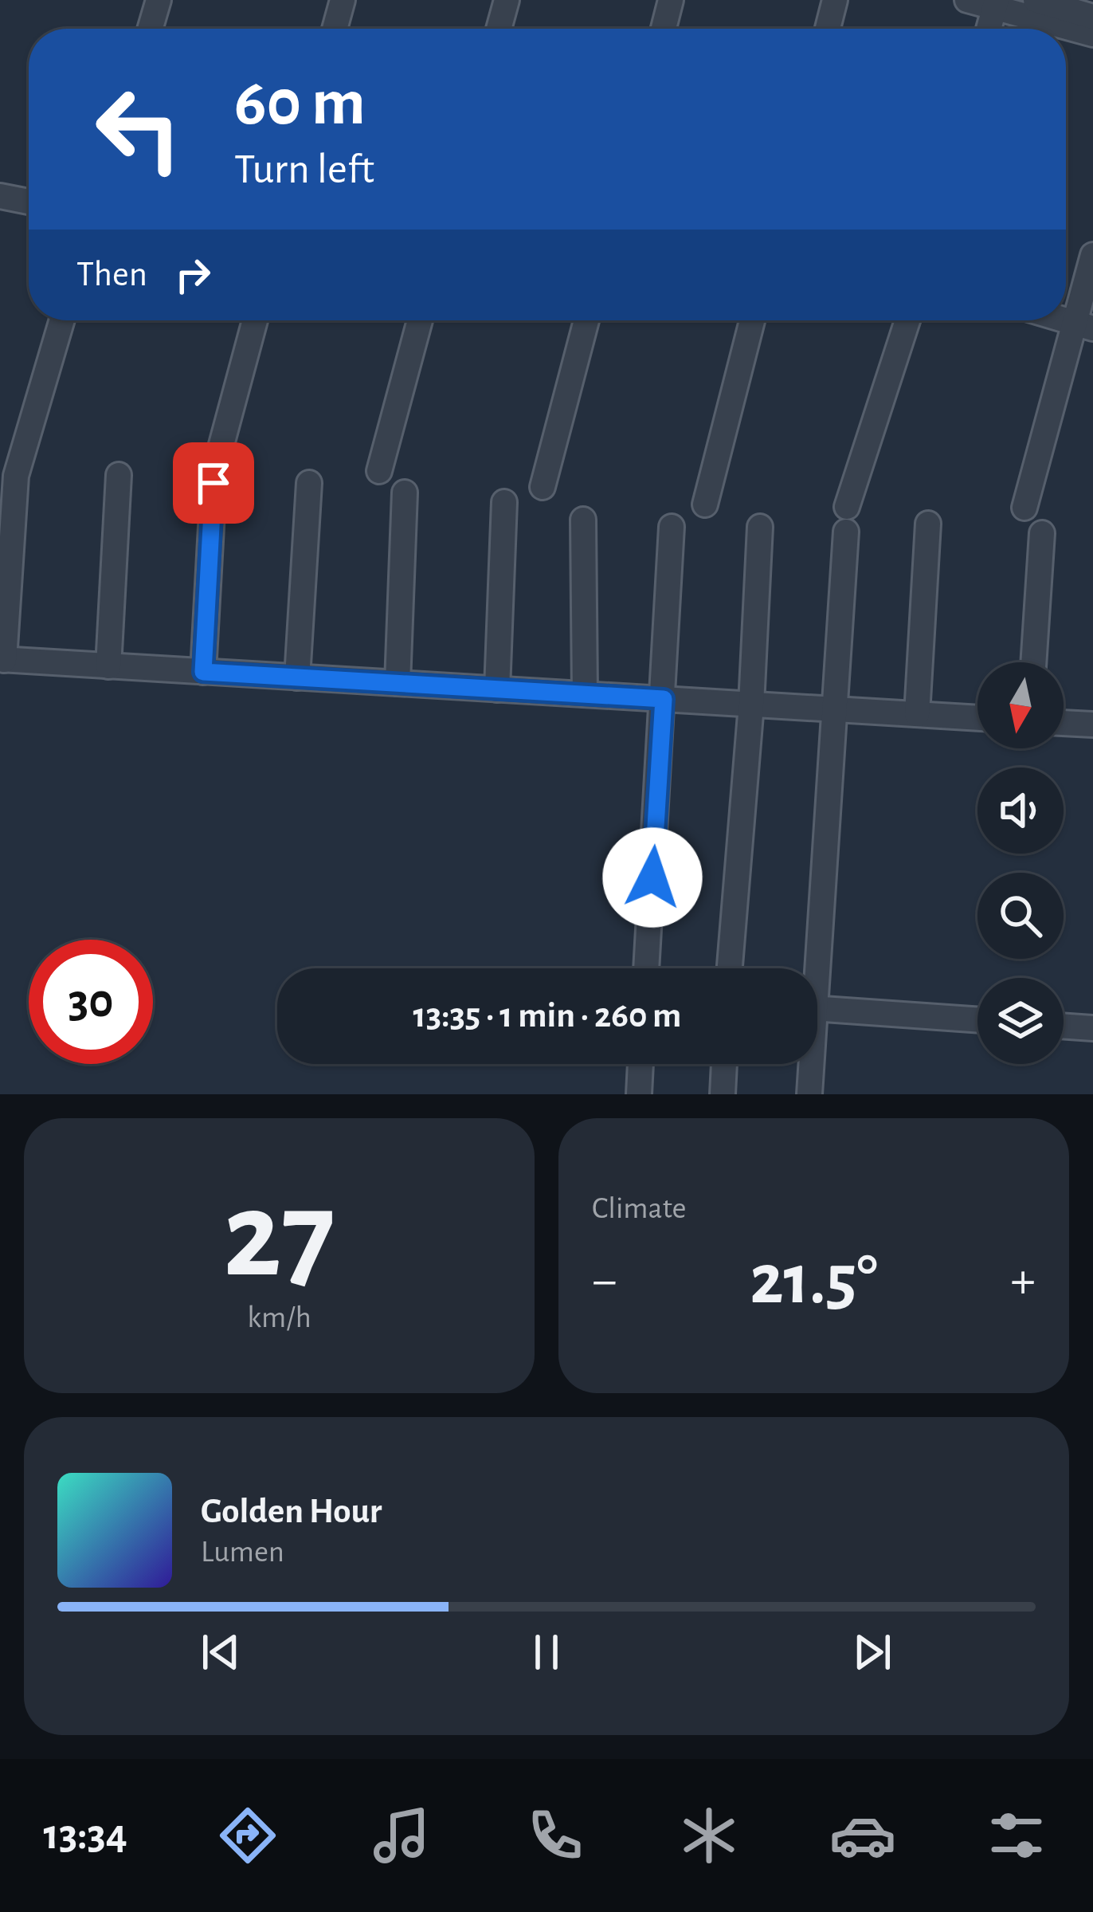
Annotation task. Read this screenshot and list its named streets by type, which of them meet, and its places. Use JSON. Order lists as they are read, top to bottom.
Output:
{
  "north": "bottom",
  "page": {
    "turn": ["60 m", "Turn left"],
    "then": "Then",
    "limit": "30",
    "trip": "13:35 · 1 min · 260 m",
    "tile": [
      ["27", "km/h"],
      "Climate"
    ],
    "heat": ["−", "21.5°", "+"],
    "song": ["Golden Hour", "Lumen"],
    "tabs": "13:34"
  }
}
